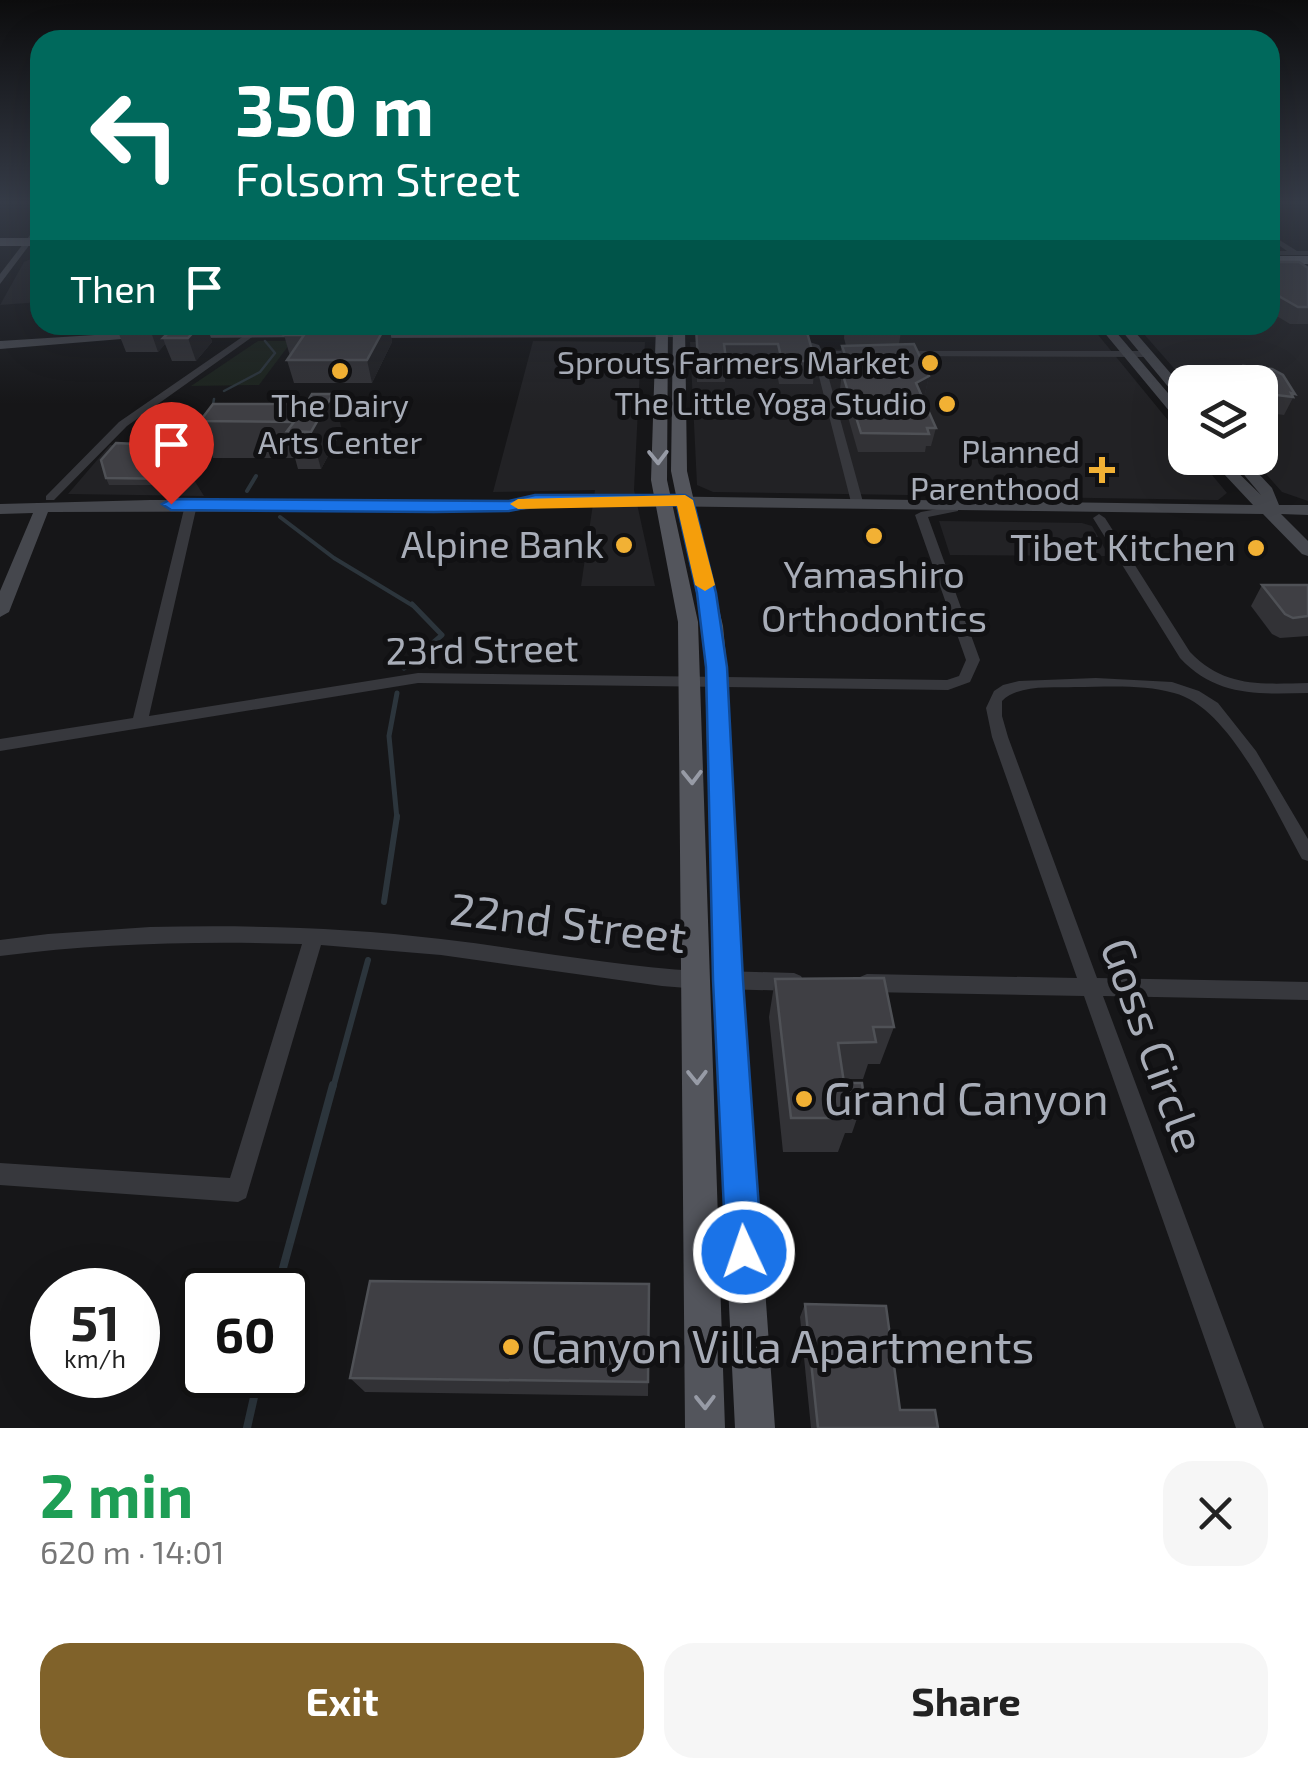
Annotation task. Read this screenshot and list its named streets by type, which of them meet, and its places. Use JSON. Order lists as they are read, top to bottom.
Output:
{
  "streets": {
    "street": ["23rd Street", "22nd Street", "Goss Circle"]
  },
  "crossings": [
    ["22nd Street", "Goss Circle"]
  ],
  "places": {
    "other": [
      "Sprouts Farmers Market",
      "The Dairy Arts Center",
      "The Little Yoga Studio",
      "Yamashiro Orthodontics",
      "Alpine Bank",
      "Tibet Kitchen",
      "Grand Canyon",
      "Canyon Villa Apartments"
    ],
    "health": ["Planned Parenthood"]
  },
  "page": {
    "turn": ["350 m", "Folsom Street"],
    "then": "Then",
    "speed": "51 km/h",
    "limit": "60",
    "heading": ["2 min", "620 m · 14:01"],
    "buttons": ["Exit", "Share"]
  }
}
